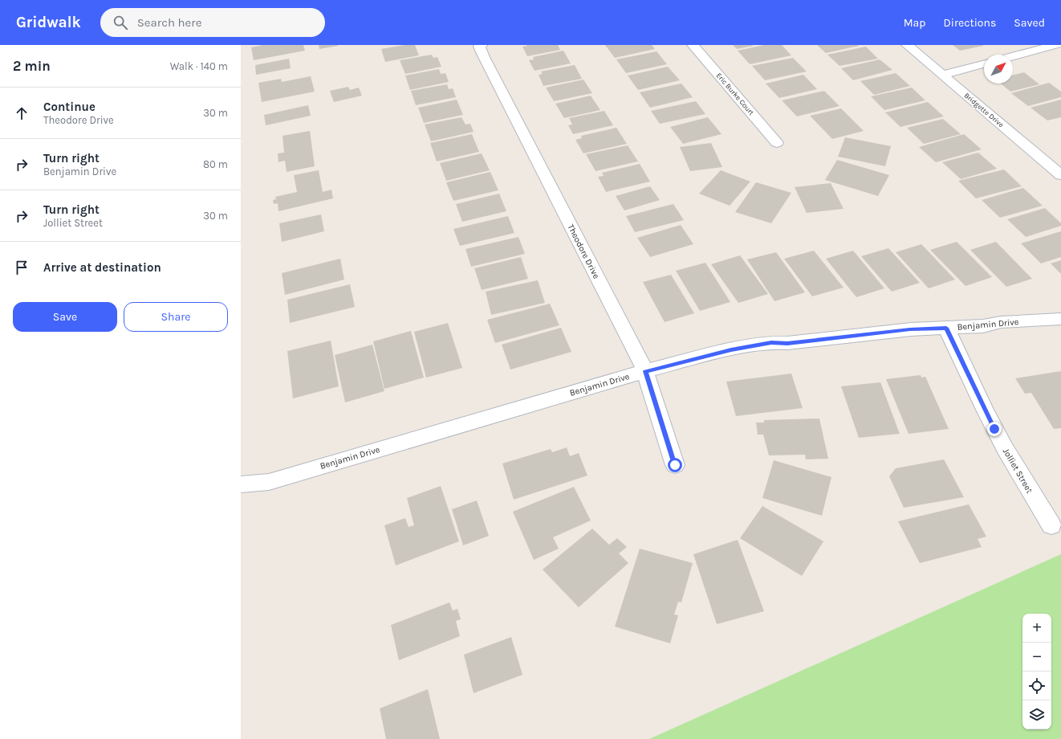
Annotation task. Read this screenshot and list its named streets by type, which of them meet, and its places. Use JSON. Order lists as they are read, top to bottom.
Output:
{
  "streets": {
    "street": [
      "Eric Burke Court",
      "Bridgette Drive",
      "Theodore Drive",
      "Benjamin Drive",
      "Jolliet Street"
    ]
  },
  "crossings": [
    ["Theodore Drive", "Benjamin Drive"],
    ["Benjamin Drive", "Jolliet Street"]
  ],
  "north": "top right",
  "page": {
    "header": "Gridwalk",
    "search": "Search here",
    "nav": ["Map", "Directions", "Saved"],
    "heading": ["2 min", "Walk · 140 m"],
    "list": [
      ["Continue", "Theodore Drive", "30 m"],
      ["Turn right", "Benjamin Drive", "80 m"],
      ["Turn right", "Jolliet Street", "30 m"],
      "Arrive at destination"
    ],
    "buttons": ["Save", "Share"],
    "map_buttons": ["+", "−"]
  }
}
